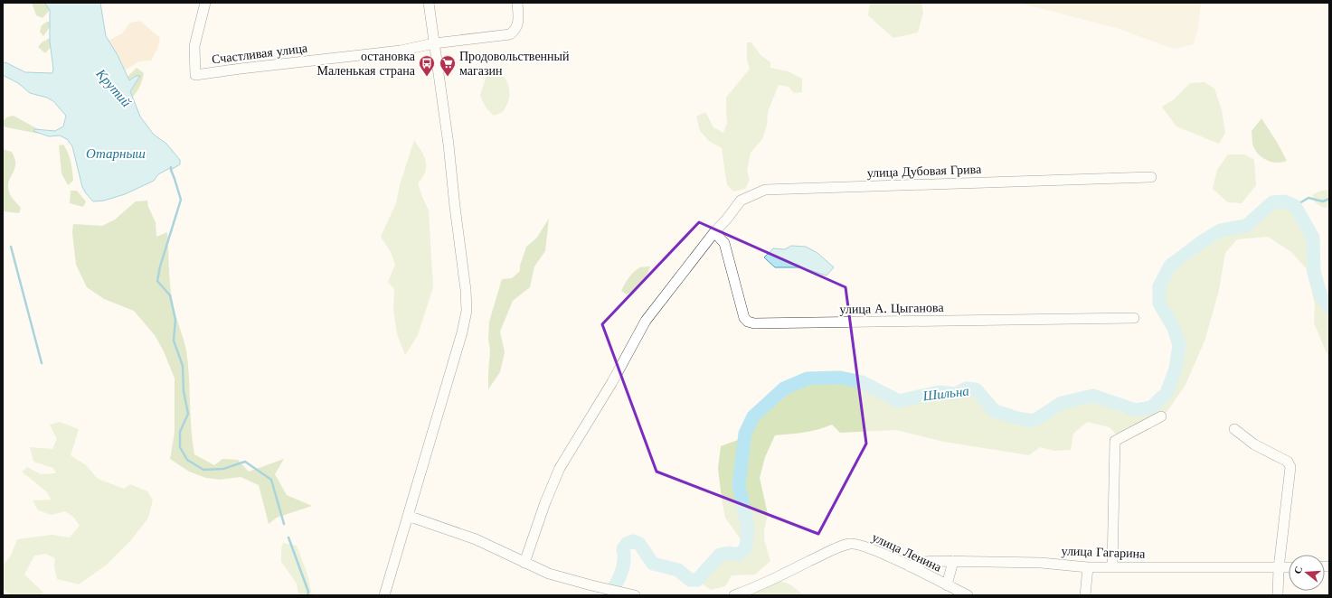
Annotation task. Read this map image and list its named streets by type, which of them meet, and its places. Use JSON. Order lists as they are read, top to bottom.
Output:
{
  "streets": {
    "street": [
      "Счастливая улица",
      "улица Дубовая Грива",
      "улица А. Цыганова",
      "улица Ленина",
      "улица Гагарина"
    ]
  },
  "crossings": [
    ["улица Дубовая Грива", "улица А. Цыганова"],
    ["улица Ленина", "улица Гагарина"]
  ],
  "water": ["Крутий", "Отарныш", "Шильна"],
  "places": {
    "bus stop": ["остановка Маленькая страна"],
    "supermarket": ["Продовольственный магазин"]
  },
  "north": "left"
}
